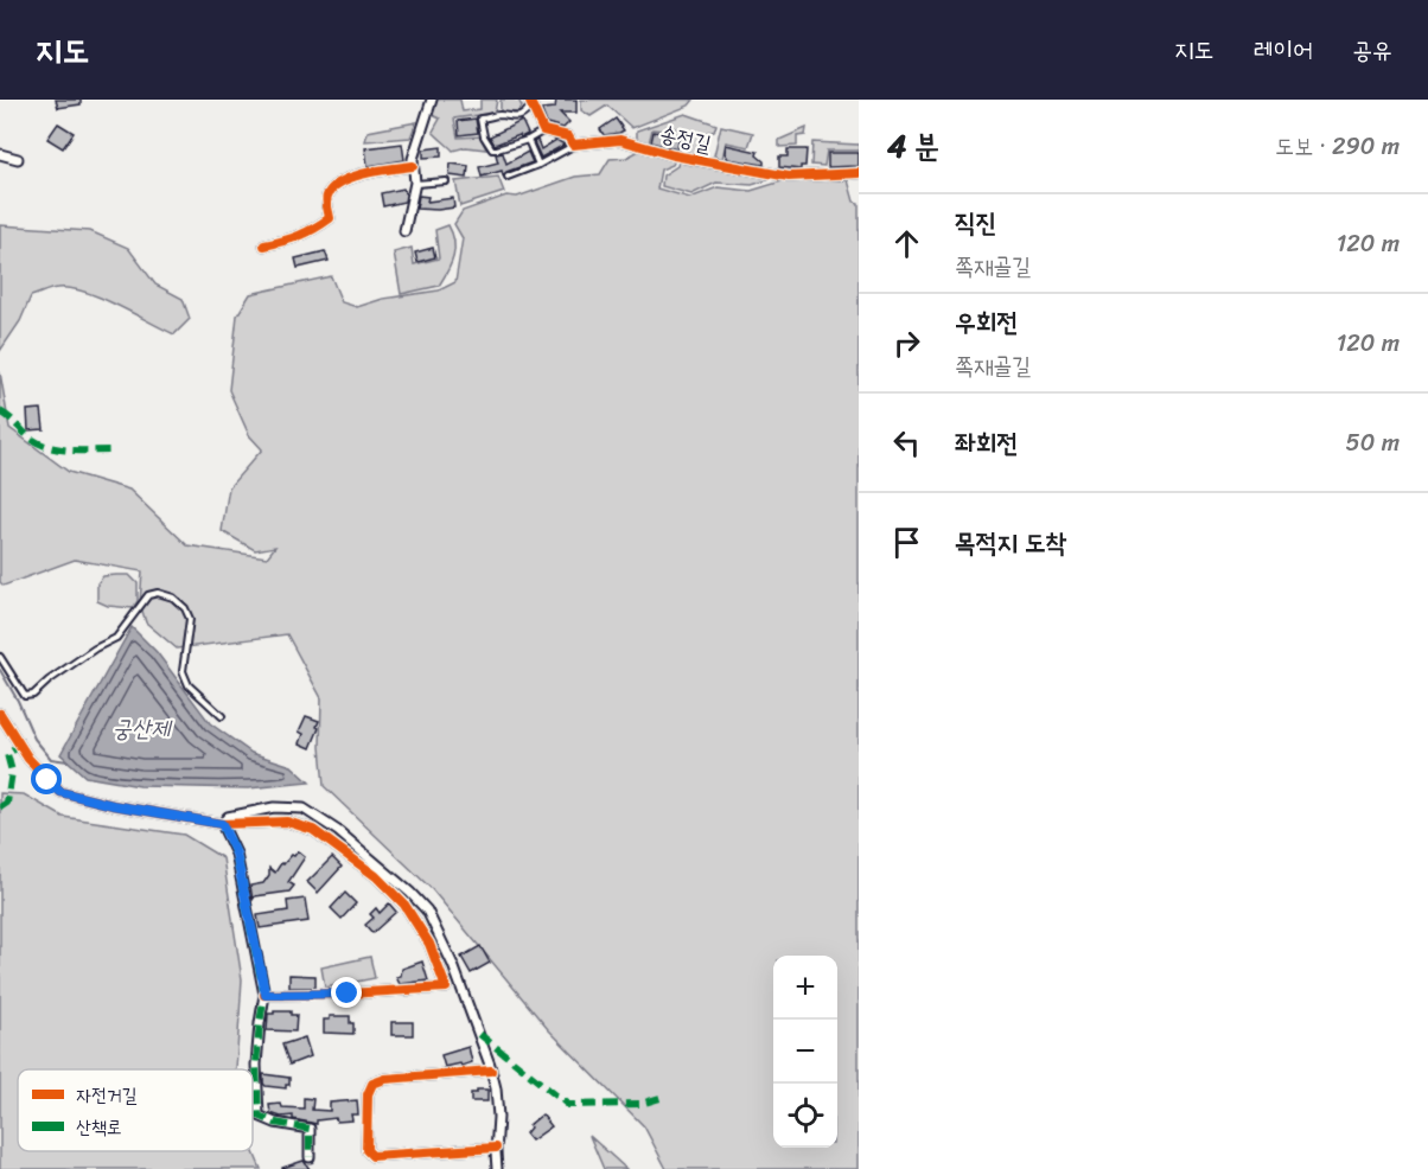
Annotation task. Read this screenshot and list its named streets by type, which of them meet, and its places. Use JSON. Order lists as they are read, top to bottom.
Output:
{
  "streets": {
    "street": ["송정길"]
  },
  "water": ["궁산제"],
  "legend": ["자전거길", "산책로"],
  "page": {
    "header": "지도",
    "nav": ["지도", "레이어", "공유"],
    "heading": ["4 분", "도보 · 290 m"],
    "list": [
      ["직진", "쪽재골길", "120 m"],
      ["우회전", "쪽재골길", "120 m"],
      ["좌회전", "50 m"],
      "목적지 도착"
    ],
    "map_buttons": ["+", "−"]
  }
}
